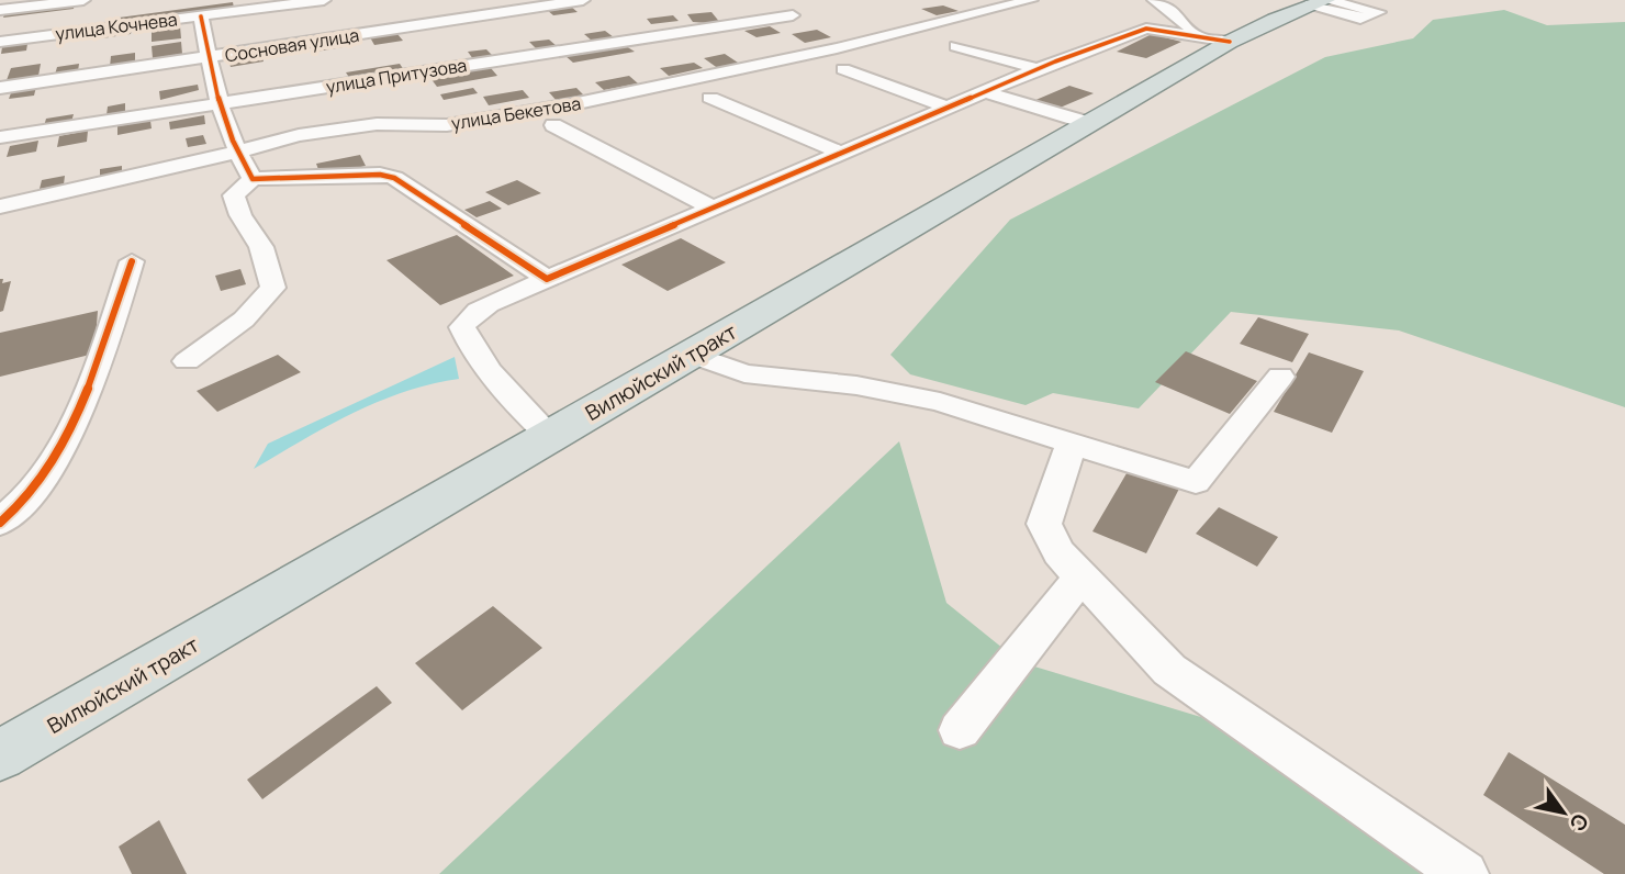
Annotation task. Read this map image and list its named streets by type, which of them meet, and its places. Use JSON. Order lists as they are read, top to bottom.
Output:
{
  "streets": {
    "main road": ["Вилюйский тракт"],
    "street": [
      "улица Кочнева",
      "Сосновая улица",
      "улица Притузова",
      "улица Бекетова"
    ]
  },
  "north": "bottom right"
}
